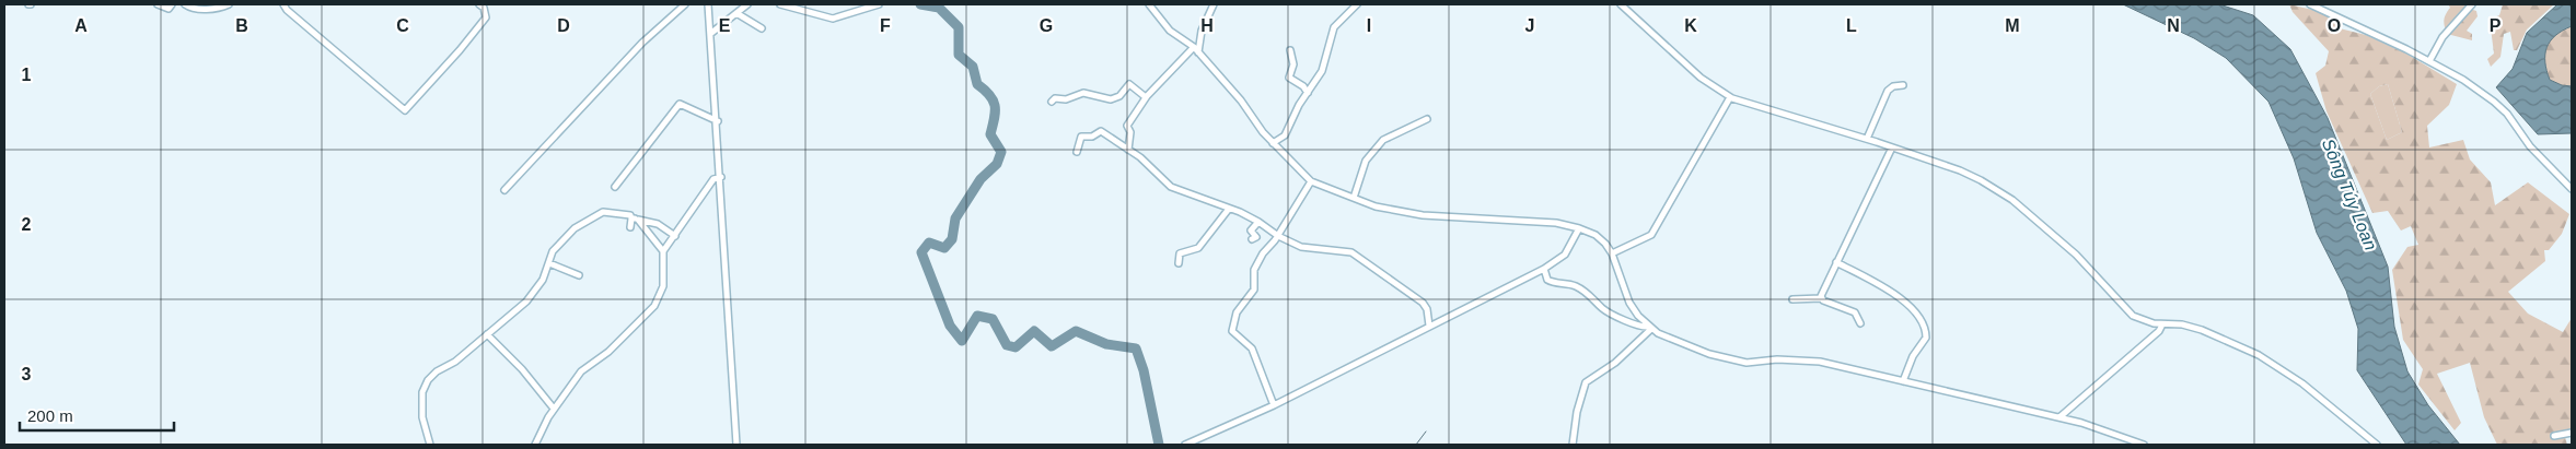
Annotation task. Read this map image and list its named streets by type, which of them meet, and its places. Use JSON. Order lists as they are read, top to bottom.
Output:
{
  "water": ["Sông Túy Loan"],
  "scale_bar": "200 m",
  "grid": {
    "columns": [
      "A",
      "B",
      "C",
      "D",
      "E",
      "F",
      "G",
      "H",
      "I",
      "J",
      "K",
      "L",
      "M",
      "N",
      "O",
      "P"
    ],
    "rows": ["1", "2", "3"]
  }
}
